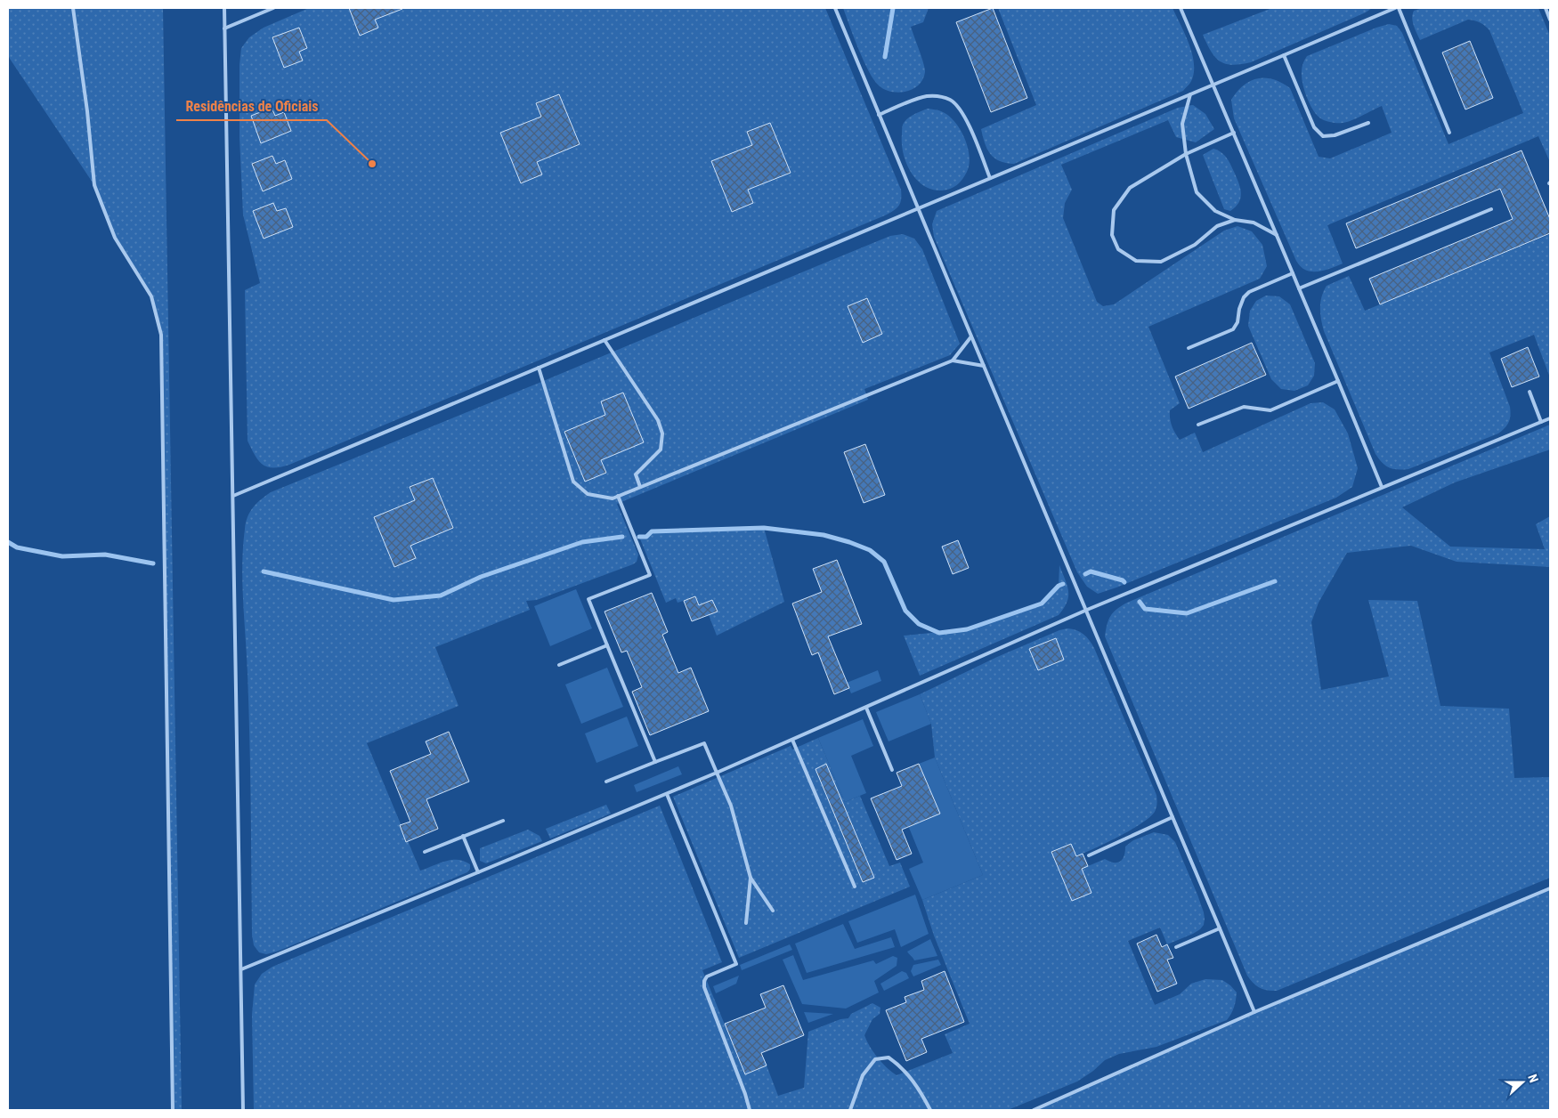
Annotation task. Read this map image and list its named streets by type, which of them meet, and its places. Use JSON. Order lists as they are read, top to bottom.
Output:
{
  "places": ["Residências de Oficiais"],
  "north": "right"
}
